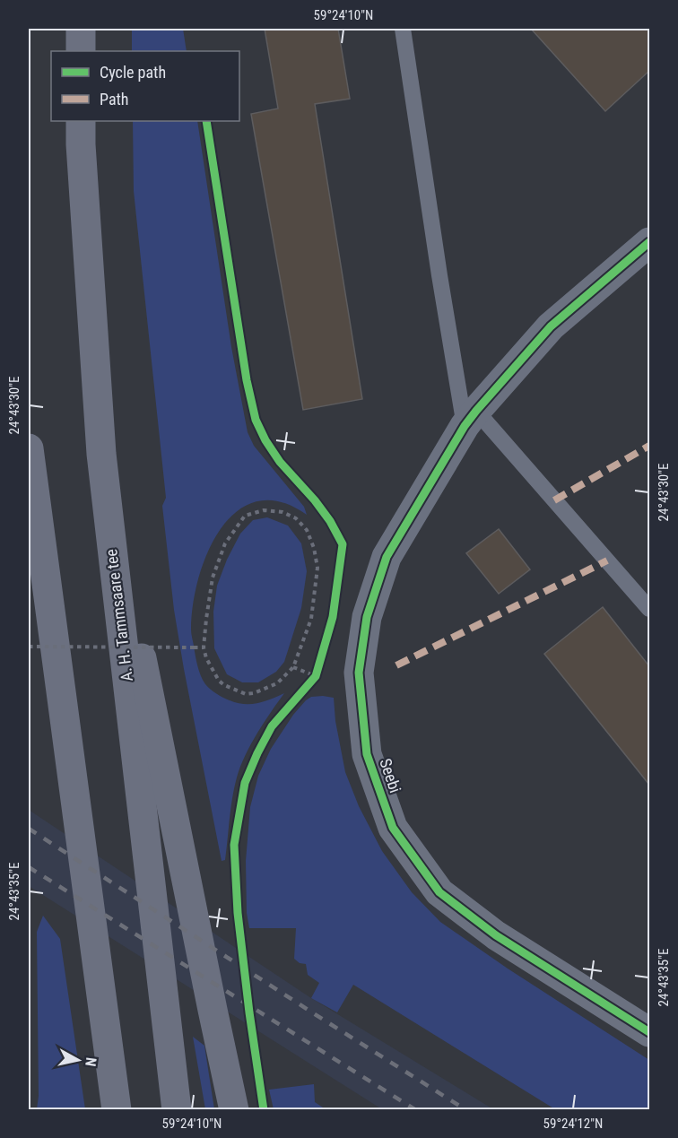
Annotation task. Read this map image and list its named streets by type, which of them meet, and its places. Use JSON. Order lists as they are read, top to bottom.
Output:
{
  "streets": {
    "main road": ["A. H. Tammsaare tee"],
    "street": ["Seebi"]
  },
  "legend": ["Cycle path", "Path"],
  "north": "right",
  "coordinates": [
    "59°24'10\"N",
    "24°43'30\"E",
    "24°43'35\"E",
    "59°24'12\"N"
  ]
}
